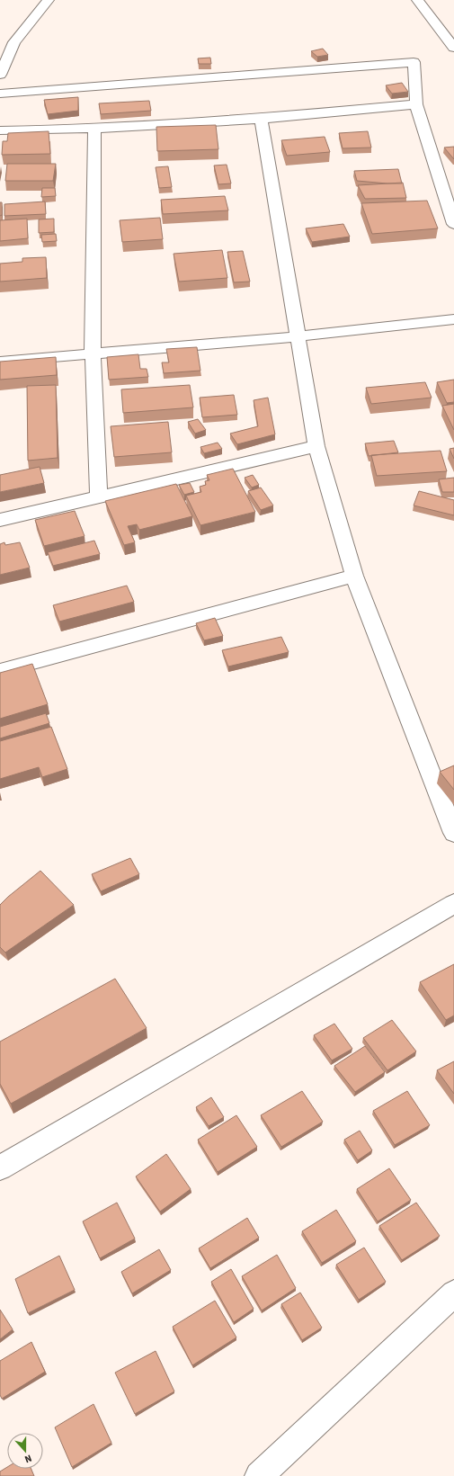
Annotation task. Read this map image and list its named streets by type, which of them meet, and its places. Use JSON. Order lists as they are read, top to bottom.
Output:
{
  "north": "bottom"
}
